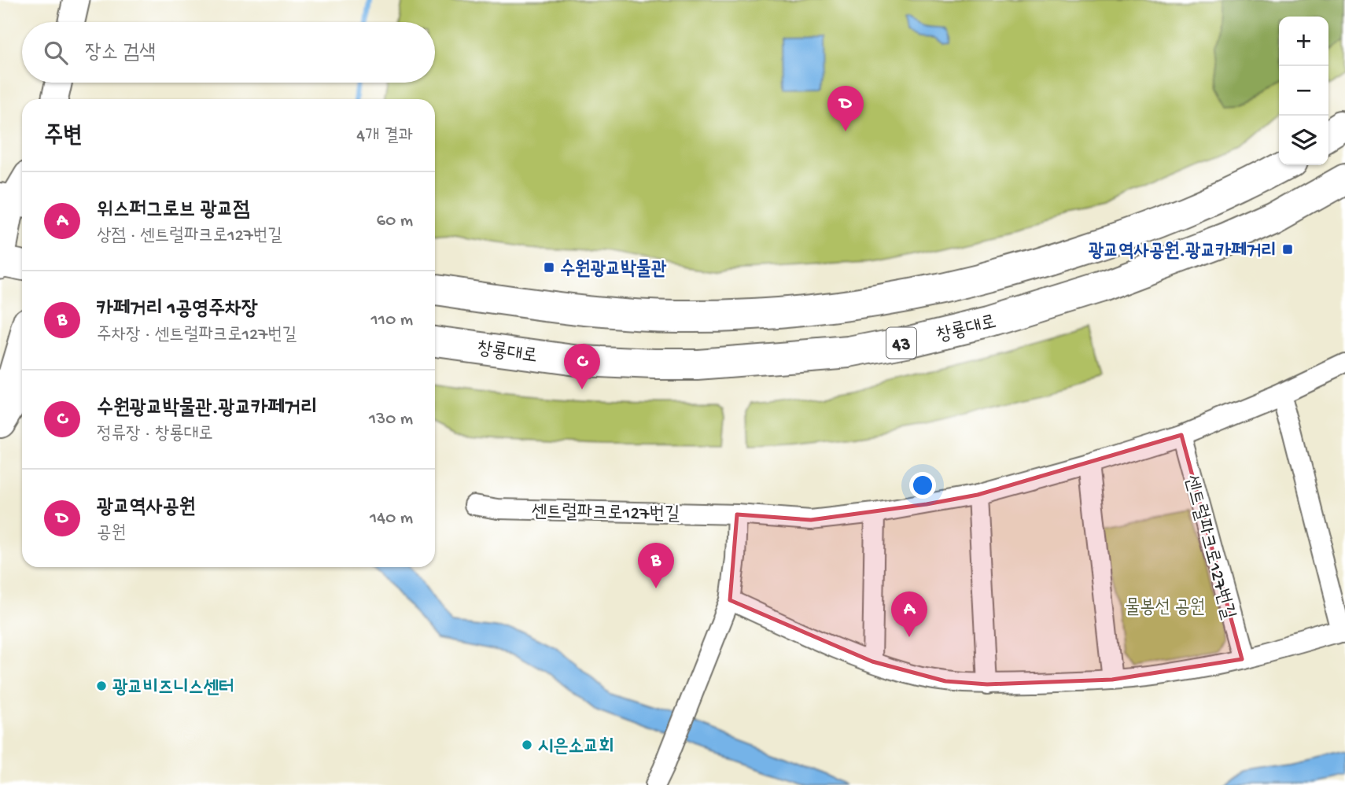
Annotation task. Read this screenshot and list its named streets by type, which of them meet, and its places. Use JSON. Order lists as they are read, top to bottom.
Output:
{
  "streets": {
    "main road": ["창룡대로", "43"],
    "street": ["센트럴파크로127번길"]
  },
  "parks": ["물봉선 공원"],
  "places": {
    "transit": ["광교역사공원.광교카페거리", "수원광교박물관"],
    "other": ["광교비즈니스센터", "시은소교회"]
  },
  "page": {
    "map_buttons": ["+", "−"],
    "search": "장소 검색",
    "pins": [
      "D",
      "C",
      "B",
      "A"
    ],
    "heading": ["주변", "4개 결과"],
    "list": [
      {
        "mark": "A",
        "name": "위스퍼그로브 광교점",
        "note": "상점 · 센트럴파크로127번길",
        "value": "60 m"
      },
      {
        "mark": "B",
        "name": "카페거리 1공영주차장",
        "note": "주차장 · 센트럴파크로127번길",
        "value": "110 m"
      },
      {
        "mark": "C",
        "name": "수원광교박물관.광교카페거리",
        "note": "정류장 · 창룡대로",
        "value": "130 m"
      },
      {
        "mark": "D",
        "name": "광교역사공원",
        "note": "공원",
        "value": "140 m"
      }
    ]
  }
}
